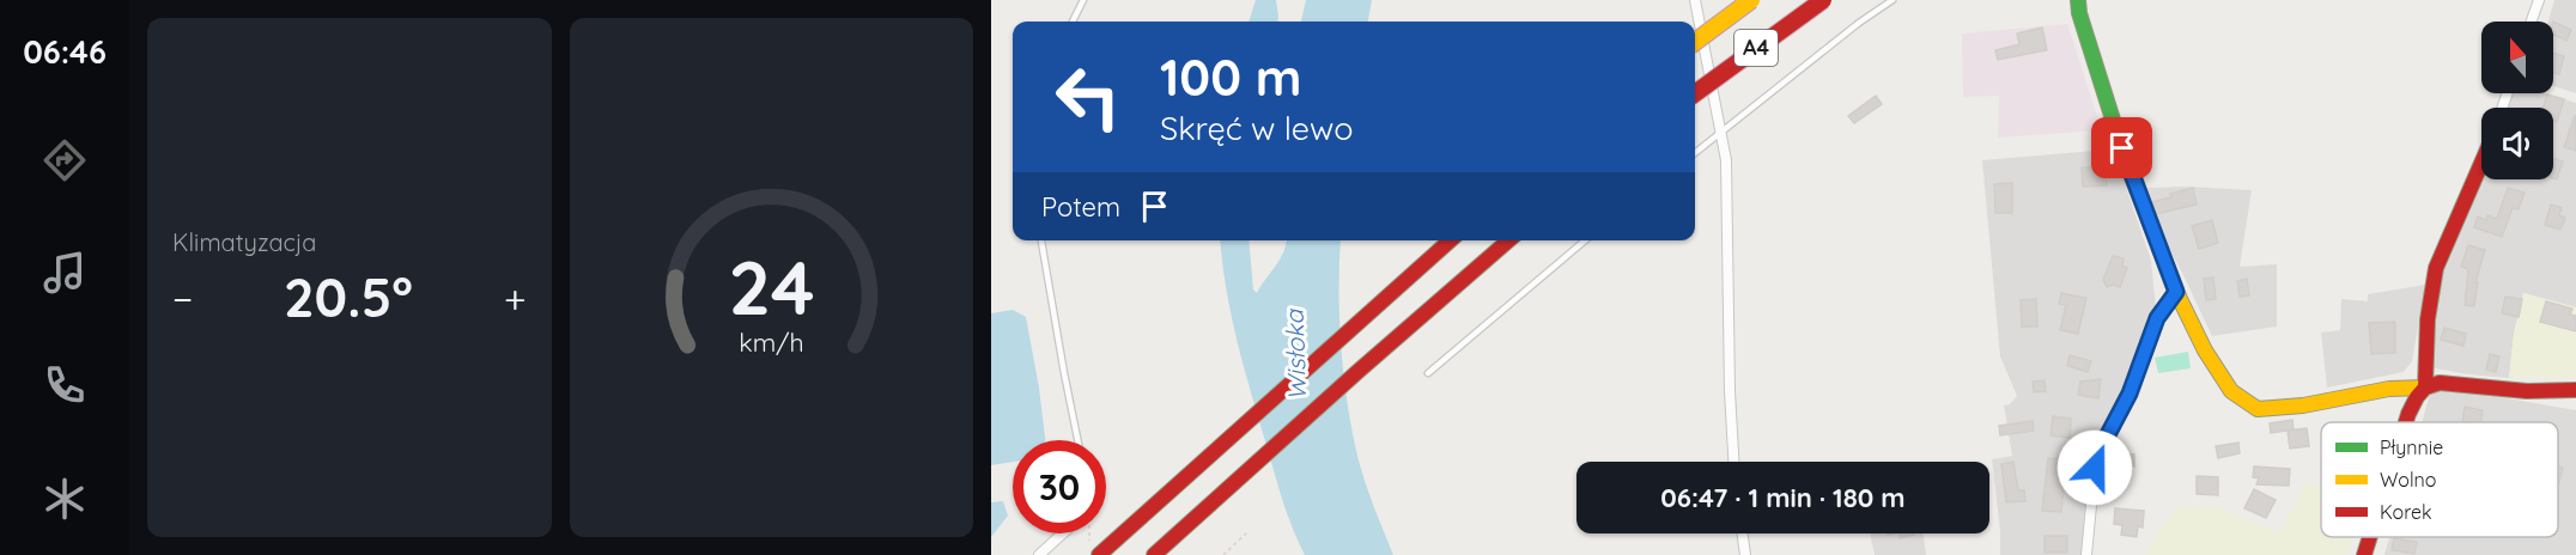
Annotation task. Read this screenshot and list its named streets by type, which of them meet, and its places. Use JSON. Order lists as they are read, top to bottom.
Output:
{
  "streets": {
    "main road": ["A4"]
  },
  "water": ["Wisłoka"],
  "legend": ["Płynnie", "Wolno", "Korek"],
  "north": "top",
  "page": {
    "tabs": "06:46",
    "tile": "Klimatyzacja",
    "turn": ["100 m", "Skręć w lewo"],
    "then": "Potem",
    "heat": ["−", "20.5°", "+"],
    "limit": "30",
    "trip": "06:47 · 1 min · 180 m",
    "gauge": ["24", "km/h"]
  }
}
